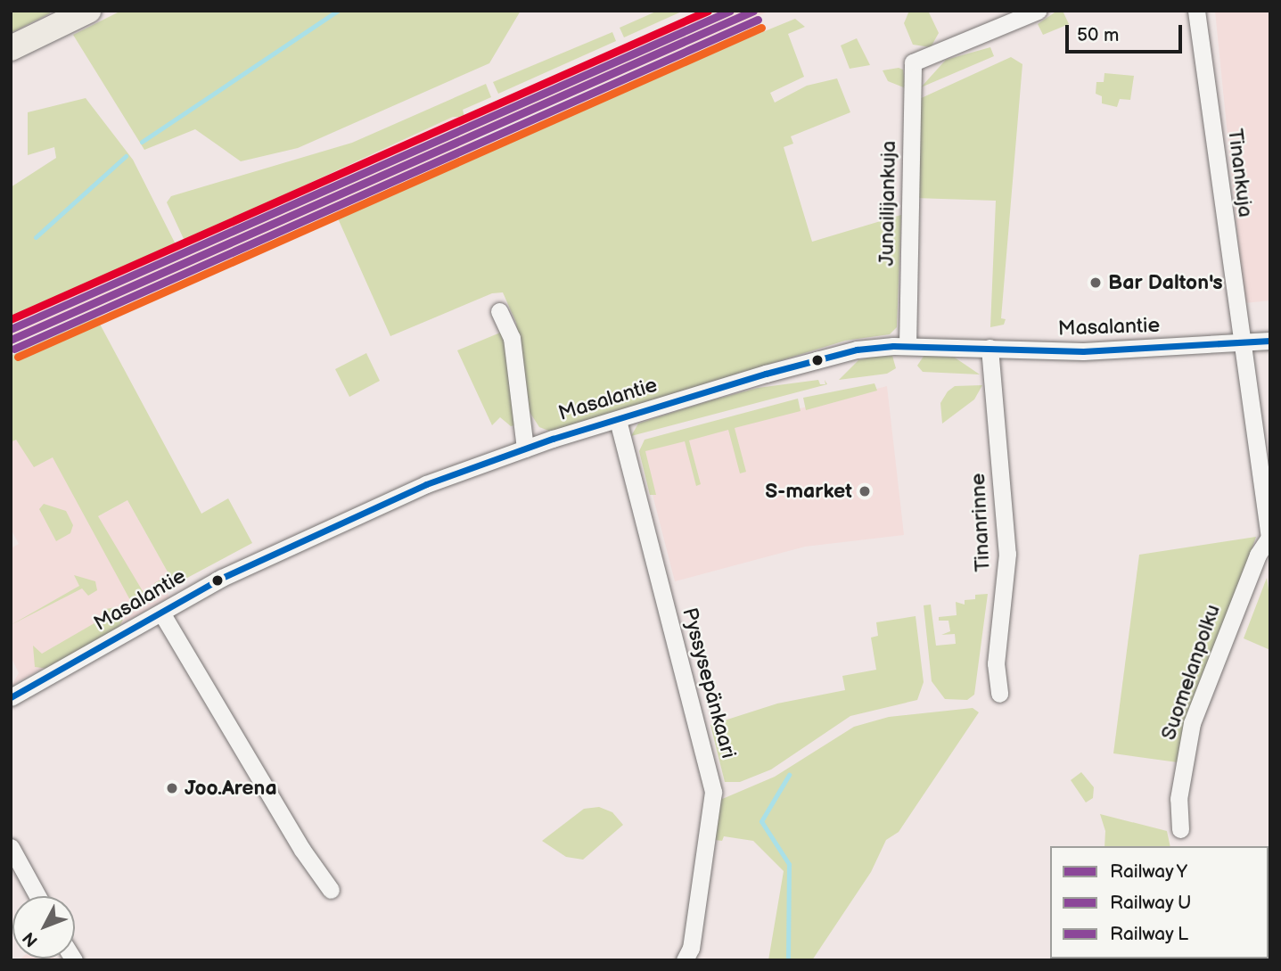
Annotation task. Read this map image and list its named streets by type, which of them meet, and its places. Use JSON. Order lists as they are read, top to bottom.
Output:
{
  "streets": {
    "street": [
      "Tinankuja",
      "Junailijankuja",
      "Masalantie",
      "Tinanrinne",
      "Suomelanpolku",
      "Pyssysepänkaari"
    ]
  },
  "crossings": [
    ["Tinankuja", "Masalantie"],
    ["Tinankuja", "Suomelanpolku"],
    ["Junailijankuja", "Masalantie"],
    ["Masalantie", "Tinanrinne"],
    ["Masalantie", "Pyssysepänkaari"]
  ],
  "places": ["Bar Dalton's", "S-market", "Joo.Arena"],
  "lines": ["rail line Y", "rail line L", "rail line U"],
  "legend": ["Railway Y", "Railway U", "Railway L"],
  "scale_bar": "50 m",
  "north": "bottom left"
}
